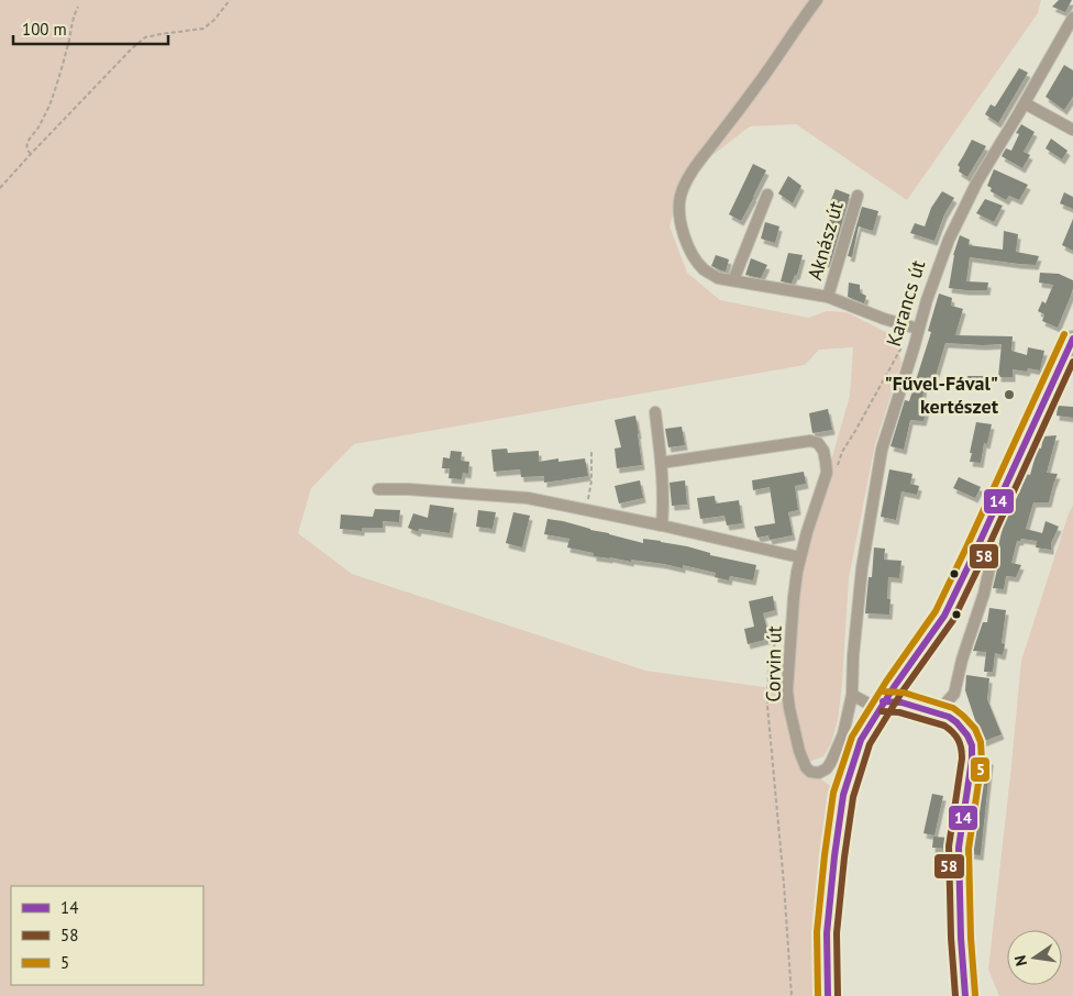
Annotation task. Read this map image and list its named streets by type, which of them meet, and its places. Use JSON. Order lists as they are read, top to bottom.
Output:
{
  "streets": {
    "street": ["Aknász út", "Karancs út", "Corvin út"]
  },
  "crossings": [
    ["Aknász út", "Karancs út"],
    ["Karancs út", "Corvin út"]
  ],
  "places": ["\"Fűvel-Fával\" kertészet"],
  "lines": ["transit line 5", "transit line 14", "transit line 58"],
  "legend": ["14", "58", "5"],
  "scale_bar": "100 m",
  "north": "left"
}
